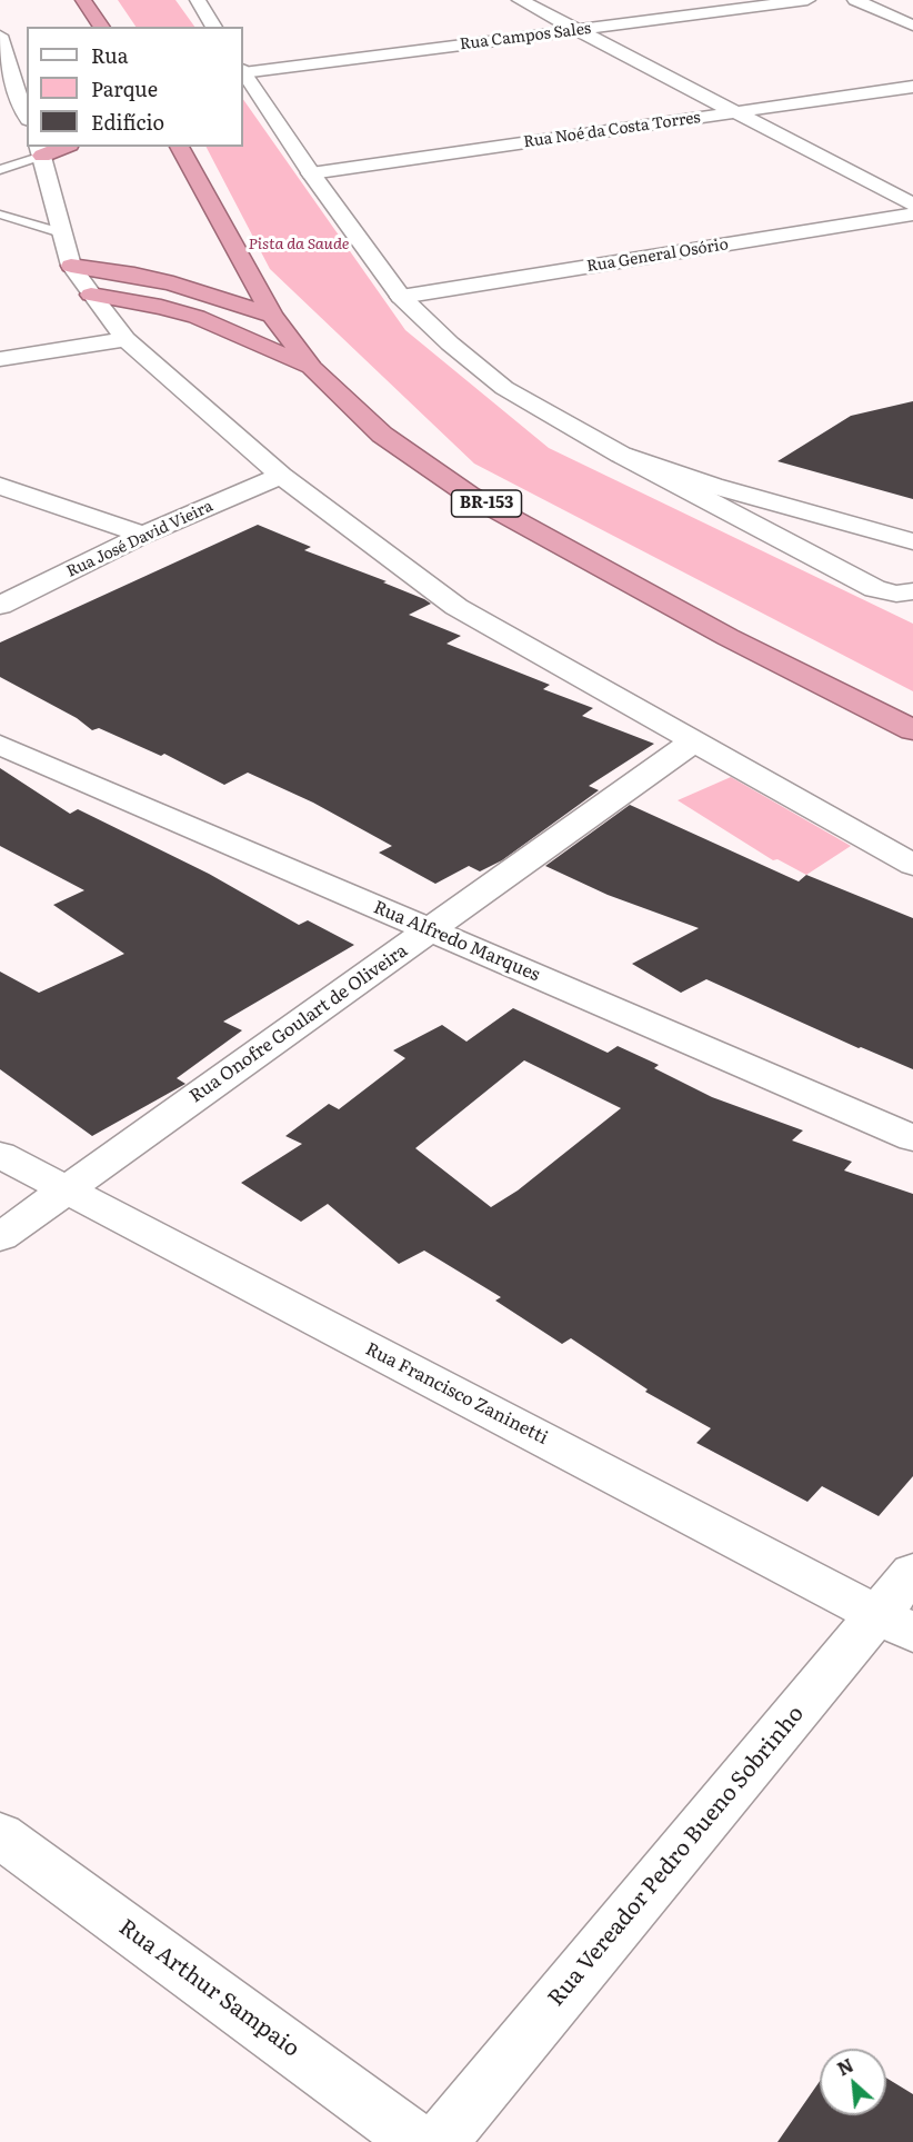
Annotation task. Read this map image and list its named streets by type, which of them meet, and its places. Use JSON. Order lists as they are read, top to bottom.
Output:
{
  "streets": {
    "highway": ["BR-153"],
    "street": [
      "Rua Campos Sales",
      "Rua Noé da Costa Torres",
      "Rua General Osório",
      "Rua José David Vieira",
      "Rua Alfredo Marques",
      "Rua Onofre Goulart de Oliveira",
      "Rua Francisco Zaninetti",
      "Rua Vereador Pedro Bueno Sobrinho",
      "Rua Arthur Sampaio"
    ]
  },
  "crossings": [
    ["Rua Alfredo Marques", "Rua Onofre Goulart de Oliveira"],
    ["Rua Onofre Goulart de Oliveira", "Rua Francisco Zaninetti"],
    ["Rua Francisco Zaninetti", "Rua Vereador Pedro Bueno Sobrinho"]
  ],
  "parks": ["Pista da Saude"],
  "legend": ["Rua", "Parque", "Edifício"],
  "north": "top left"
}
